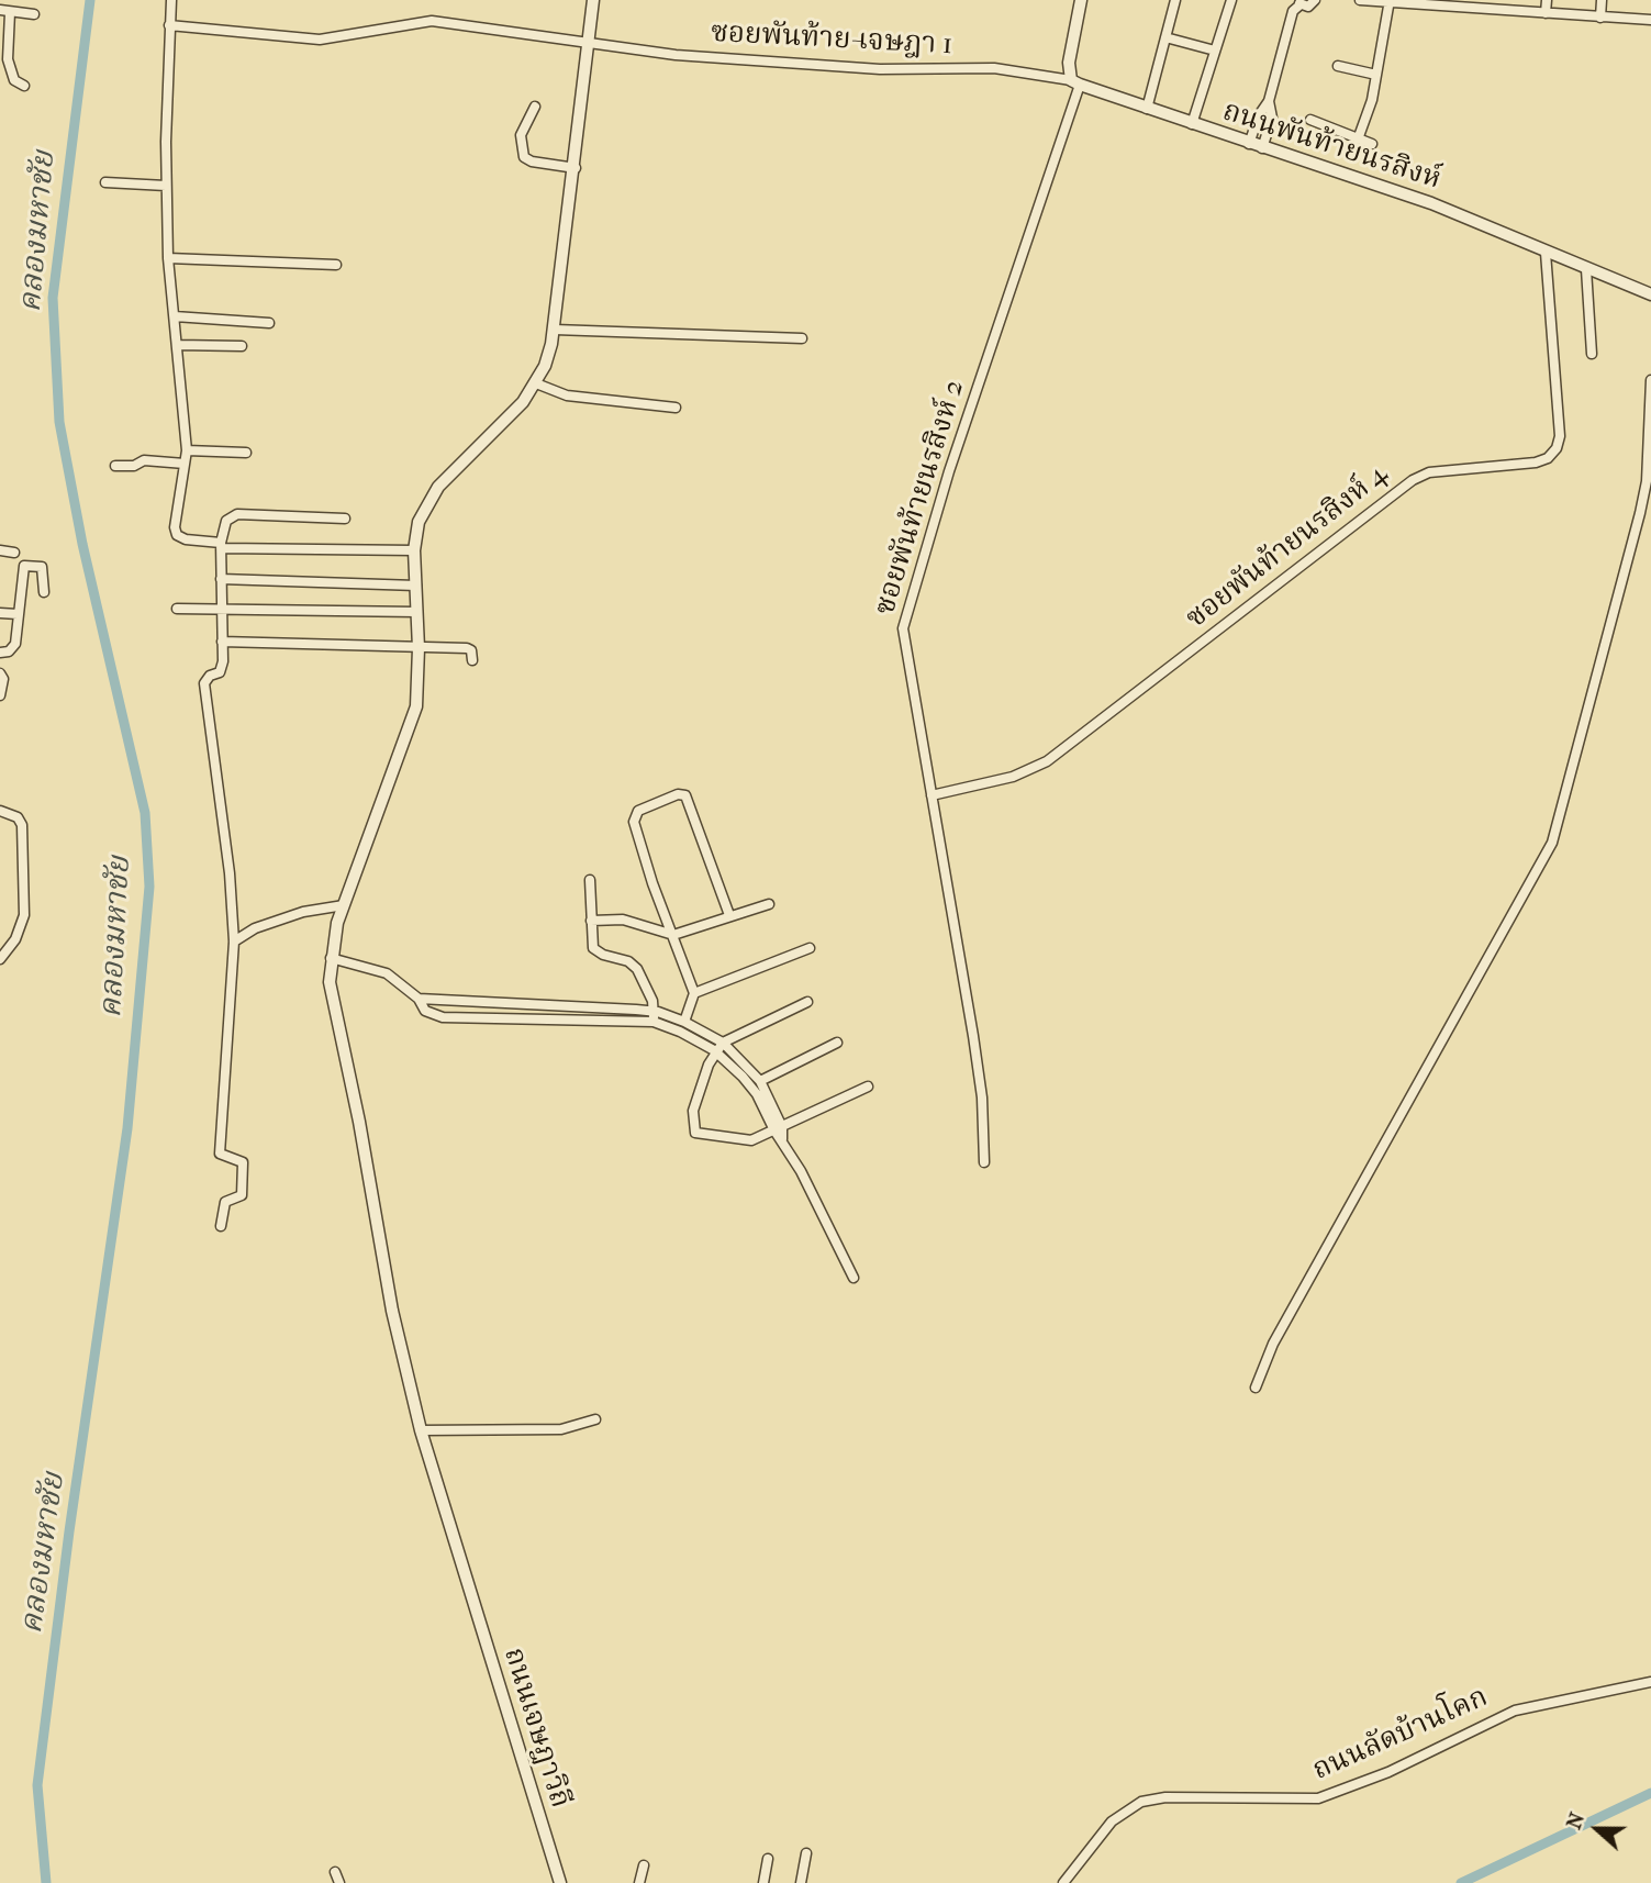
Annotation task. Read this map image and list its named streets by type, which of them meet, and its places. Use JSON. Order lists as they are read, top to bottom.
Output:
{
  "streets": {
    "street": [
      "ซอยพันท้าย-เจษฎา 1",
      "ถนนพันท้ายนรสิงห์",
      "ซอยพันท้ายนรสิงห์ 2",
      "ซอยพันท้ายนรสิงห์ 4",
      "ถนนเจษฎาวิถี",
      "ถนนลัดบ้านโคก"
    ]
  },
  "crossings": [
    ["ซอยพันท้าย-เจษฎา 1", "ถนนพันท้ายนรสิงห์"],
    ["ซอยพันท้าย-เจษฎา 1", "ซอยพันท้ายนรสิงห์ 2"],
    ["ซอยพันท้าย-เจษฎา 1", "ถนนเจษฎาวิถี"],
    ["ถนนพันท้ายนรสิงห์", "ซอยพันท้ายนรสิงห์ 2"],
    ["ถนนพันท้ายนรสิงห์", "ซอยพันท้ายนรสิงห์ 4"],
    ["ซอยพันท้ายนรสิงห์ 2", "ซอยพันท้ายนรสิงห์ 4"]
  ],
  "water": ["คลองมหาชัย"],
  "north": "left"
}
